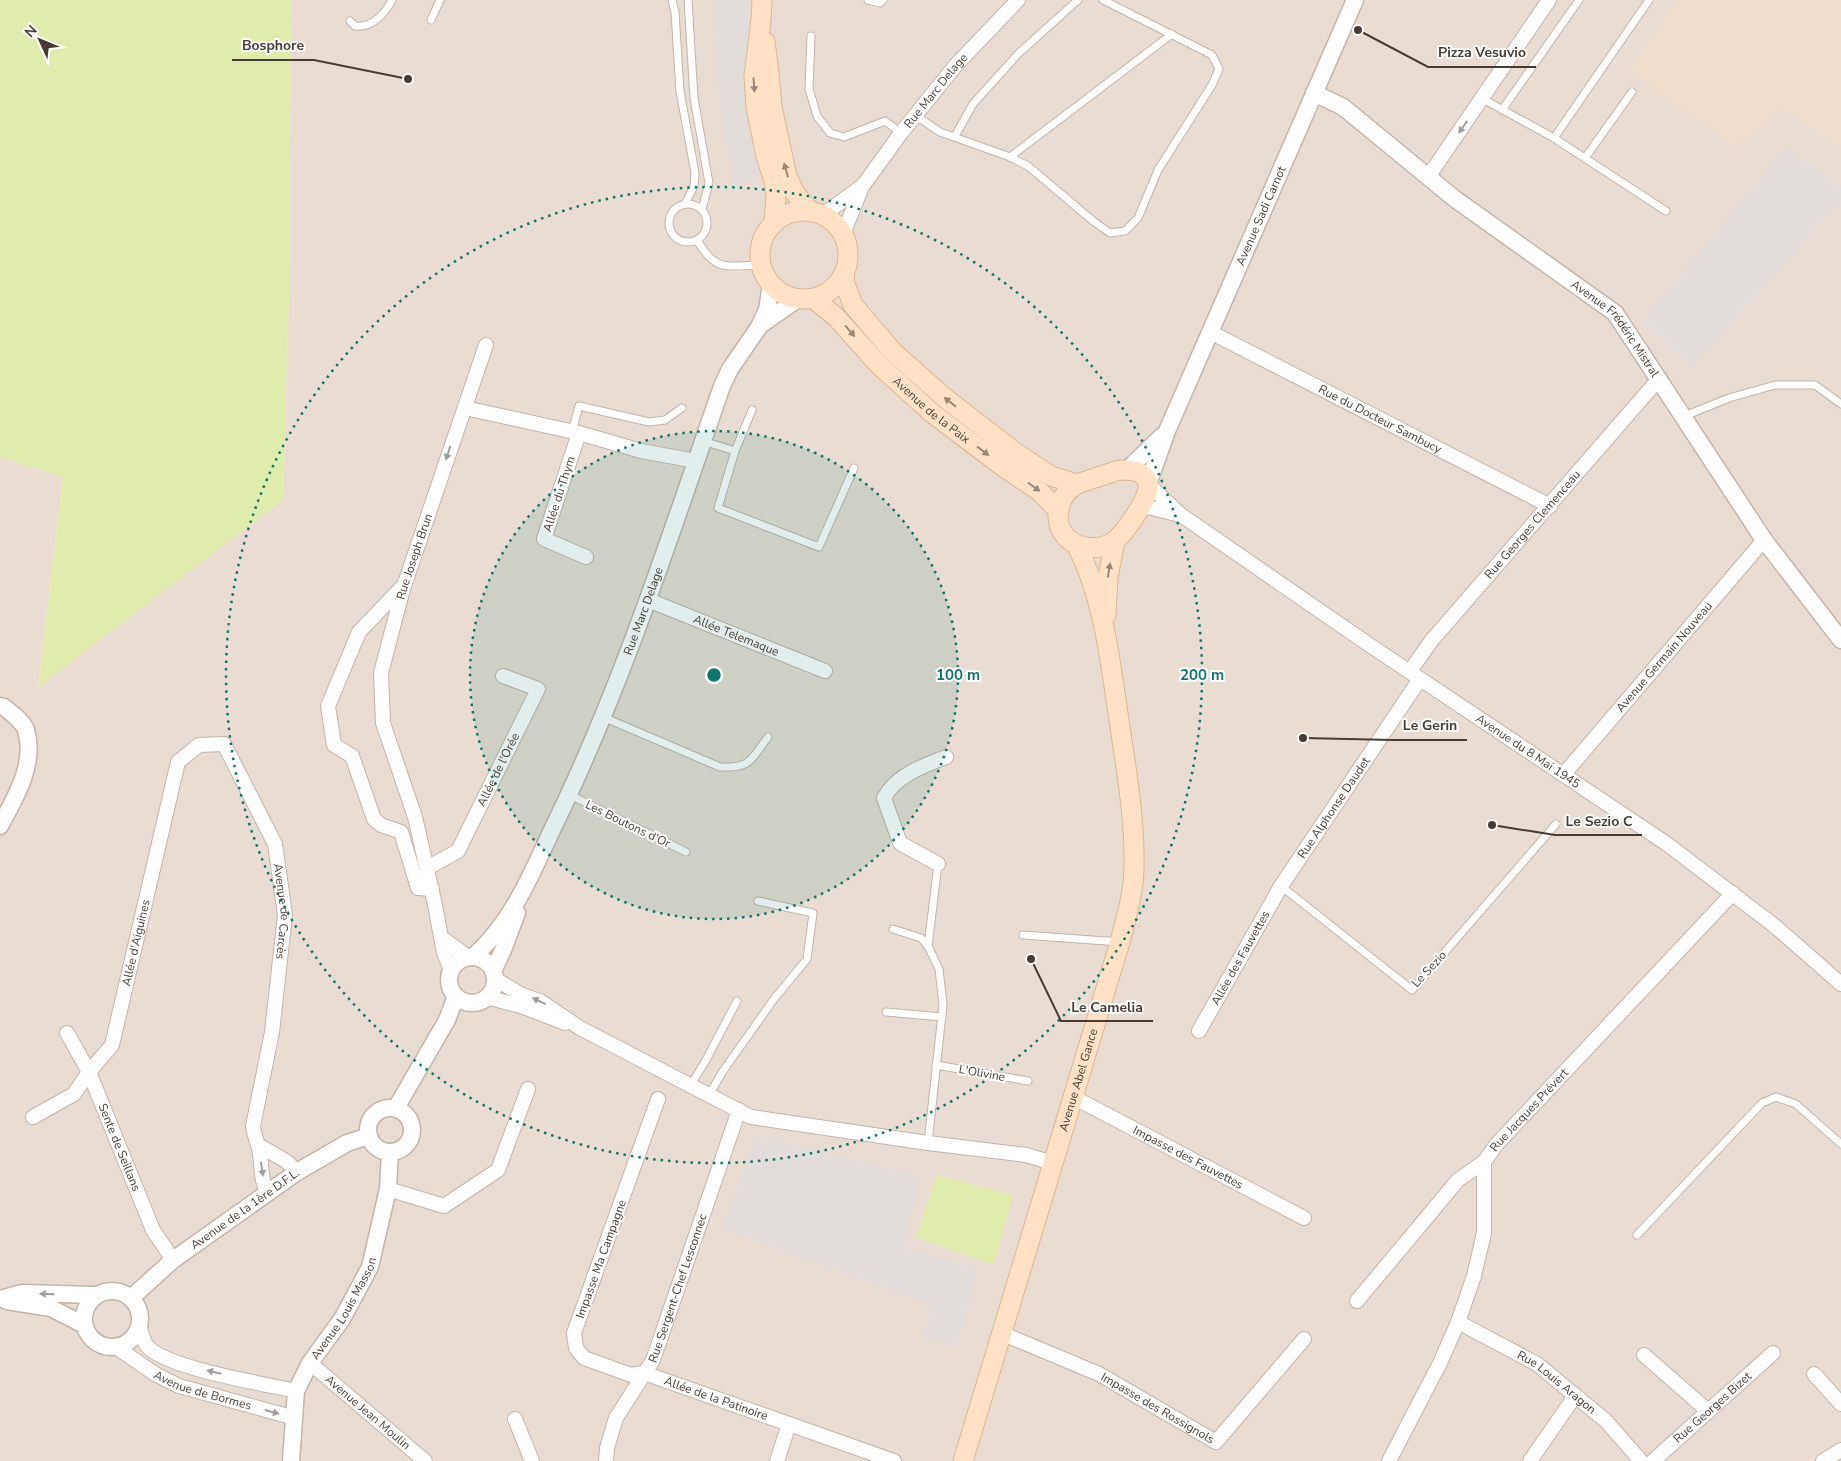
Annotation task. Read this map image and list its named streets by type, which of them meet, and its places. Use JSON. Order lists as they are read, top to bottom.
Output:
{
  "streets": {
    "main road": ["Avenue de la Paix", "Avenue Abel Gance"],
    "street": [
      "Rue Marc Delage",
      "Avenue Sadi Carnot",
      "Avenue Frédéric Mistral",
      "Rue du Docteur Sambucy",
      "Allée du Thym",
      "Rue Georges Clemenceau",
      "Rue Joseph Brun",
      "Allée Telemaque",
      "Avenue Germain Nouveau",
      "Avenue du 8 Mai 1945",
      "Allée de l'Orée",
      "Rue Alphonse Daudet",
      "Avenue de Carcès",
      "Allée d'Aiguines",
      "Allée des Fauvettes",
      "Rue Jacques Prévert",
      "Sente de Seillans",
      "Impasse des Fauvettes",
      "Avenue de la 1ère D.F.L.",
      "Impasse Ma Campagne",
      "Rue Sergent-Chef Lesconnec",
      "Avenue Louis Masson",
      "Rue Louis Aragon",
      "Avenue de Bormes",
      "Allée de la Patinoire",
      "Impasse des Rossignols",
      "Rue Georges Bizet",
      "Avenue Jean Moulin"
    ],
    "lane": ["Les Boutons d'Or", "Le Sezio", "L'Olivine"]
  },
  "crossings": [
    ["Rue Marc Delage", "Avenue de la Paix"],
    ["Rue Marc Delage", "Rue Joseph Brun"],
    ["Rue Marc Delage", "Allée Telemaque"],
    ["Rue Marc Delage", "Les Boutons d'Or"],
    ["Avenue Sadi Carnot", "Avenue Frédéric Mistral"],
    ["Avenue Sadi Carnot", "Avenue de la Paix"],
    ["Avenue Sadi Carnot", "Rue du Docteur Sambucy"],
    ["Avenue Sadi Carnot", "Avenue du 8 Mai 1945"],
    ["Avenue Sadi Carnot", "Avenue Abel Gance"],
    ["Avenue Frédéric Mistral", "Rue Georges Clemenceau"],
    ["Avenue Frédéric Mistral", "Avenue Germain Nouveau"],
    ["Avenue de la Paix", "Avenue du 8 Mai 1945"],
    ["Avenue de la Paix", "Avenue Abel Gance"],
    ["Rue du Docteur Sambucy", "Rue Georges Clemenceau"],
    ["Rue Georges Clemenceau", "Avenue du 8 Mai 1945"],
    ["Rue Georges Clemenceau", "Rue Alphonse Daudet"],
    ["Rue Joseph Brun", "Allée de l'Orée"],
    ["Avenue Germain Nouveau", "Avenue du 8 Mai 1945"],
    ["Avenue du 8 Mai 1945", "Rue Alphonse Daudet"],
    ["Avenue du 8 Mai 1945", "Avenue Abel Gance"],
    ["Avenue du 8 Mai 1945", "Rue Jacques Prévert"],
    ["Rue Alphonse Daudet", "Allée des Fauvettes"],
    ["Rue Alphonse Daudet", "Le Sezio"],
    ["Avenue de Carcès", "Allée d'Aiguines"],
    ["Avenue de Carcès", "Avenue de la 1ère D.F.L."],
    ["Allée d'Aiguines", "Sente de Seillans"],
    ["Allée des Fauvettes", "Le Sezio"],
    ["Avenue Abel Gance", "Impasse des Fauvettes"],
    ["Avenue Abel Gance", "Impasse des Rossignols"],
    ["Rue Jacques Prévert", "Rue Louis Aragon"],
    ["Sente de Seillans", "Avenue de la 1ère D.F.L."],
    ["Avenue de la 1ère D.F.L.", "Avenue Louis Masson"],
    ["Avenue de la 1ère D.F.L.", "Avenue de Bormes"],
    ["Impasse Ma Campagne", "Rue Sergent-Chef Lesconnec"],
    ["Impasse Ma Campagne", "Allée de la Patinoire"],
    ["Rue Sergent-Chef Lesconnec", "Allée de la Patinoire"],
    ["Avenue Louis Masson", "Avenue de Bormes"],
    ["Avenue Louis Masson", "Avenue Jean Moulin"]
  ],
  "places": [
    "Pizza Vesuvio",
    "Bosphore",
    "Le Gerin",
    "Le Sezio C",
    "Le Camelia"
  ],
  "north": "top left",
  "rings": ["100 m", "200 m"]
}
